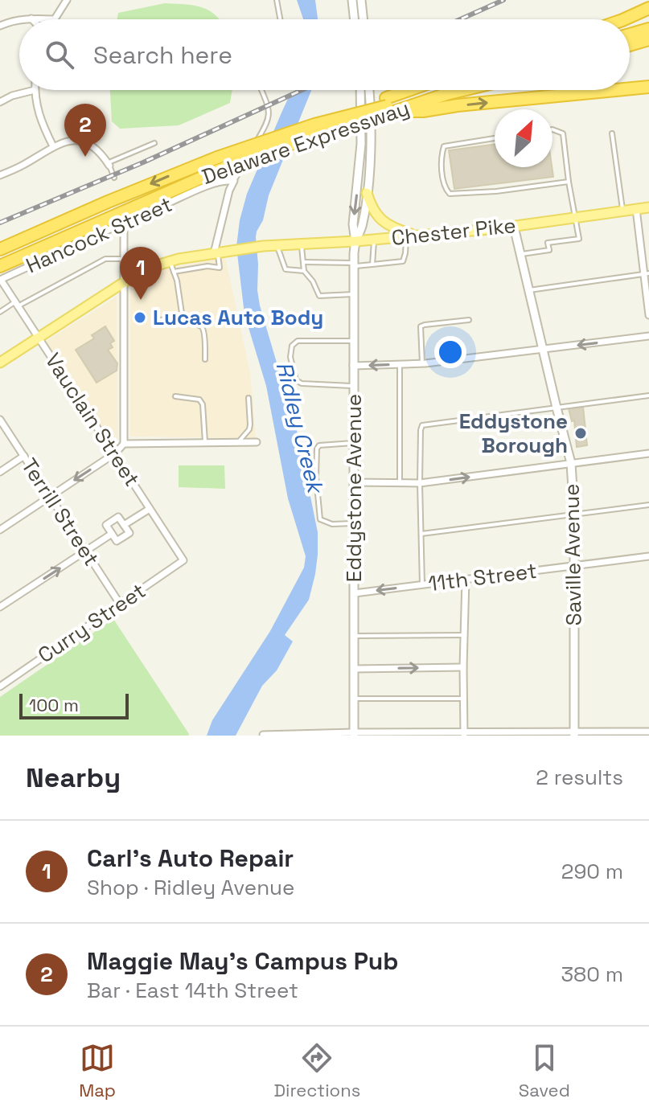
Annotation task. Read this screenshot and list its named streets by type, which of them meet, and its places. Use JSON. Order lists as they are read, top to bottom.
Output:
{
  "streets": {
    "highway": ["Delaware Expressway"],
    "main road": ["Chester Pike"],
    "street": [
      "Hancock Street",
      "Vauclain Street",
      "Eddystone Avenue",
      "Terrill Street",
      "Saville Avenue",
      "11th Street",
      "Curry Street"
    ]
  },
  "crossings": [
    ["Chester Pike", "Vauclain Street"],
    ["Chester Pike", "Eddystone Avenue"],
    ["Chester Pike", "Saville Avenue"],
    ["Hancock Street", "Vauclain Street"],
    ["Vauclain Street", "Curry Street"],
    ["Eddystone Avenue", "11th Street"],
    ["Terrill Street", "Curry Street"],
    ["Saville Avenue", "11th Street"]
  ],
  "water": ["Ridley Creek"],
  "places": ["Lucas Auto Body", "Eddystone Borough"],
  "scale_bar": "100 m",
  "north": "top right",
  "page": {
    "search": "Search here",
    "pins": ["2", "1"],
    "scale": "100 m",
    "heading": ["Nearby", "2 results"],
    "list": [
      {
        "mark": "1",
        "name": "Carl's Auto Repair",
        "note": "Shop · Ridley Avenue",
        "value": "290 m"
      },
      {
        "mark": "2",
        "name": "Maggie May's Campus Pub",
        "note": "Bar · East 14th Street",
        "value": "380 m"
      }
    ],
    "nav": ["Map", "Directions", "Saved"]
  }
}
